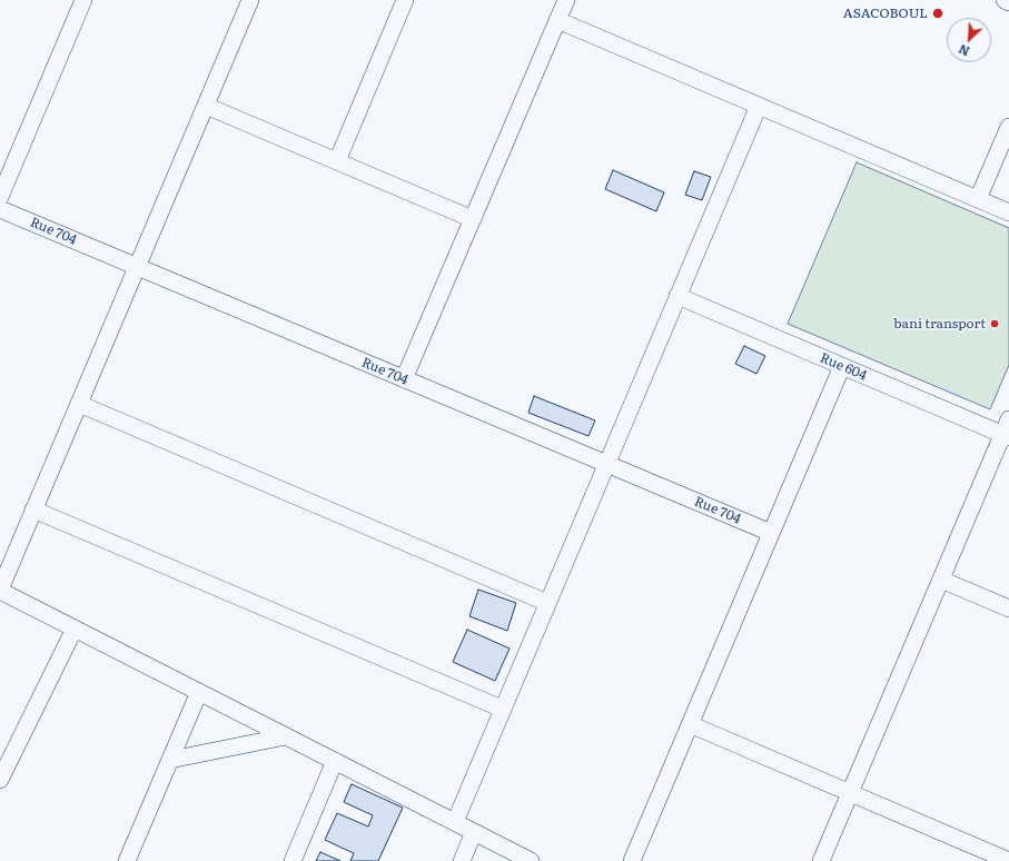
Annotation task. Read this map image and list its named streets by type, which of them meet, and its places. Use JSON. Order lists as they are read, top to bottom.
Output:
{
  "streets": {
    "street": ["Rue 704", "Rue 604"]
  },
  "places": ["ASACOBOUL", "bani transport"],
  "north": "bottom left"
}
